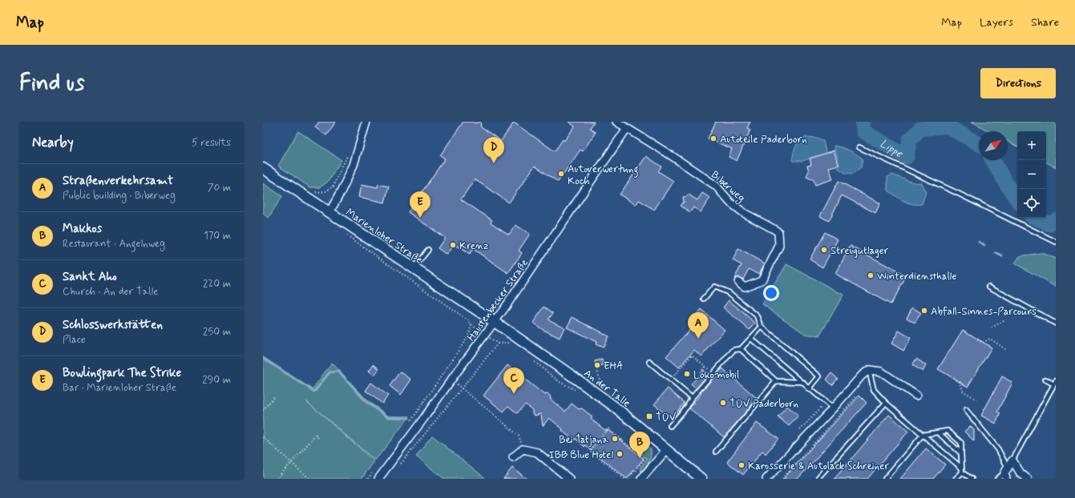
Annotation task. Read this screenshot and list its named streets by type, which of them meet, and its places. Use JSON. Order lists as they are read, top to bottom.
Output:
{
  "streets": {
    "street": [
      "Biberweg",
      "Marienloher Straße",
      "Haustenbecker Straße",
      "An der Talle"
    ]
  },
  "crossings": [
    ["Biberweg", "Haustenbecker Straße"],
    ["Marienloher Straße", "Haustenbecker Straße"],
    ["Marienloher Straße", "An der Talle"],
    ["Haustenbecker Straße", "An der Talle"]
  ],
  "water": ["Lippe"],
  "places": {
    "other": [
      "Autoteile Paderborn",
      "Autoverwertung Koch",
      "Krenz",
      "Streugutlager",
      "Winterdiensthalle",
      "Abfall-Sinnes-Parcours",
      "EHA",
      "Lokomobil",
      "TÜV Paderborn",
      "Bei Tatjana",
      "IBB Blue Hotel",
      "Karosserie & Autolack Schreiner"
    ],
    "transit": ["TÜV"]
  },
  "north": "top right",
  "page": {
    "header": "Map",
    "nav": ["Map", "Layers", "Share"],
    "buttons": "Directions",
    "title": "Find us",
    "heading": ["Nearby", "5 results"],
    "map_buttons": ["+", "−"],
    "pins": [
      "D",
      "E",
      "A",
      "C",
      "B"
    ],
    "list": [
      {
        "mark": "A",
        "name": "Straßenverkehrsamt",
        "note": "Public building · Biberweg",
        "value": "70 m"
      },
      {
        "mark": "B",
        "name": "Makkos",
        "note": "Restaurant · Angelnweg",
        "value": "170 m"
      },
      {
        "mark": "C",
        "name": "Sankt Aho",
        "note": "Church · An der Talle",
        "value": "220 m"
      },
      {
        "mark": "D",
        "name": "Schlosswerkstätten",
        "note": "Place",
        "value": "250 m"
      },
      {
        "mark": "E",
        "name": "Bowlingpark The Strike",
        "note": "Bar · Marienloher Straße",
        "value": "290 m"
      }
    ]
  }
}
